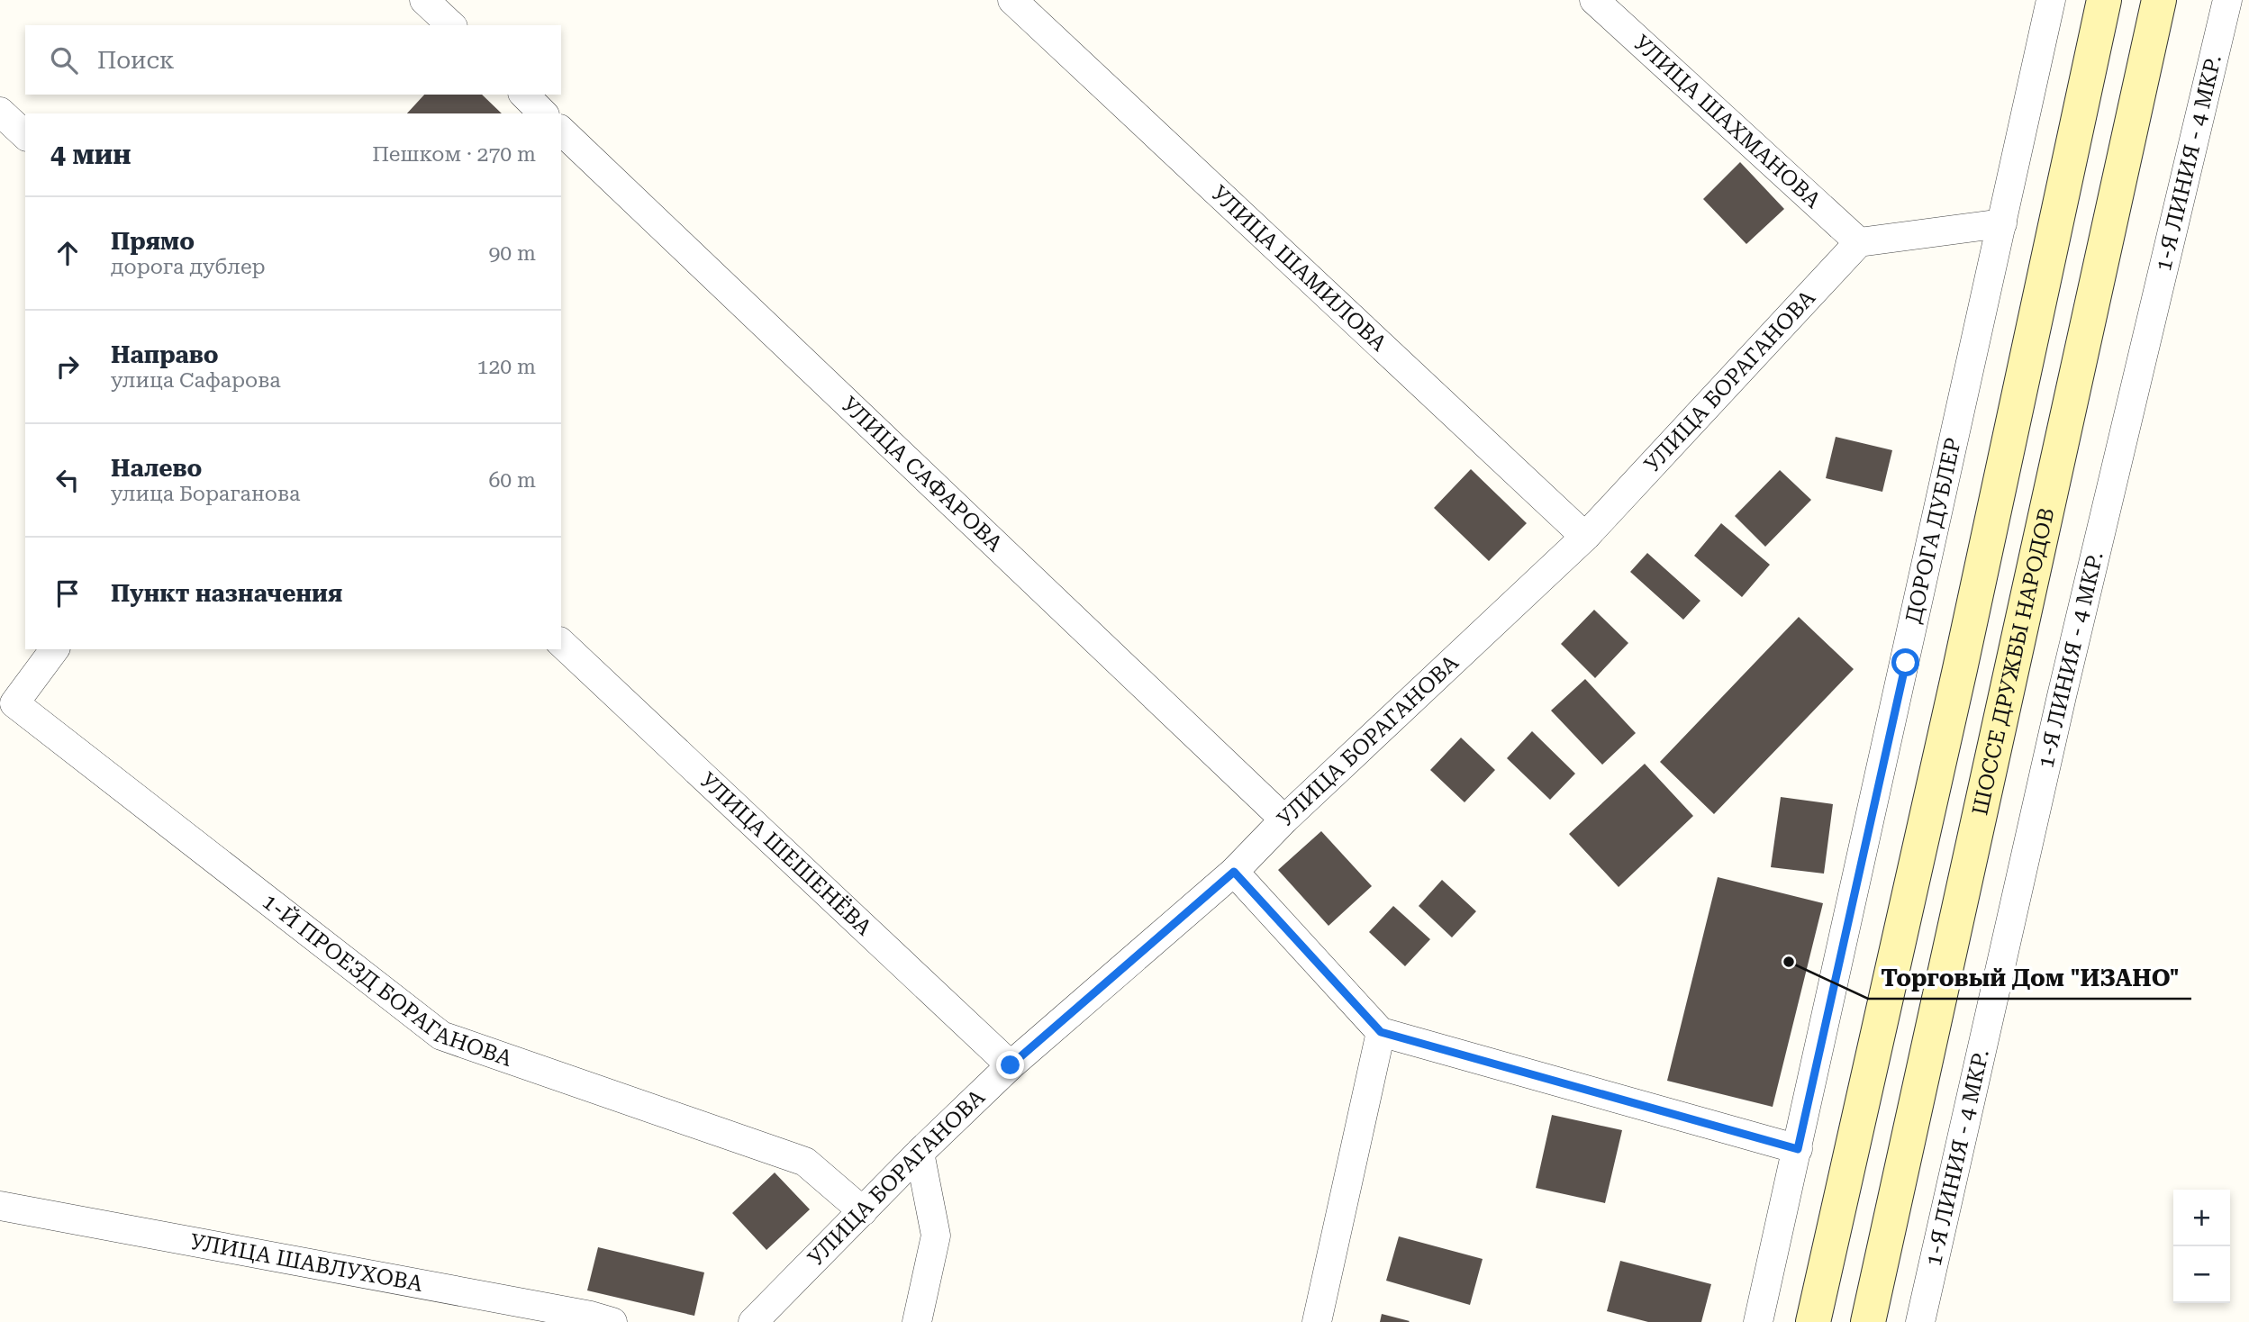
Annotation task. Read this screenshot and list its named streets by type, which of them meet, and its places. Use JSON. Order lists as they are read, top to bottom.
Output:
{
  "streets": {
    "main road": ["ШОССЕ ДРУЖБЫ НАРОДОВ"],
    "street": [
      "УЛИЦА ШАХМАНОВА",
      "1-Я ЛИНИЯ - 4 МКР.",
      "УЛИЦА ШАМИЛОВА",
      "УЛИЦА БОРАГАНОВА",
      "УЛИЦА САФАРОВА",
      "ДОРОГА ДУБЛЕР",
      "УЛИЦА ШЕШЕНЁВА",
      "1-Й ПРОЕЗД БОРАГАНОВА",
      "УЛИЦА ШАВЛУХОВА"
    ]
  },
  "crossings": [
    ["УЛИЦА ШАХМАНОВА", "УЛИЦА БОРАГАНОВА"],
    ["УЛИЦА ШАМИЛОВА", "УЛИЦА БОРАГАНОВА"],
    ["УЛИЦА БОРАГАНОВА", "УЛИЦА САФАРОВА"],
    ["УЛИЦА БОРАГАНОВА", "УЛИЦА ШЕШЕНЁВА"],
    ["УЛИЦА БОРАГАНОВА", "1-Й ПРОЕЗД БОРАГАНОВА"]
  ],
  "places": ["Торговый Дом \"ИЗАНО\""],
  "page": {
    "search": "Поиск",
    "heading": ["4 мин", "Пешком · 270 m"],
    "list": [
      ["Прямо", "дорога дублер", "90 m"],
      ["Направо", "улица Сафарова", "120 m"],
      ["Налево", "улица Бораганова", "60 m"],
      "Пункт назначения"
    ],
    "map_buttons": ["+", "−"]
  }
}
